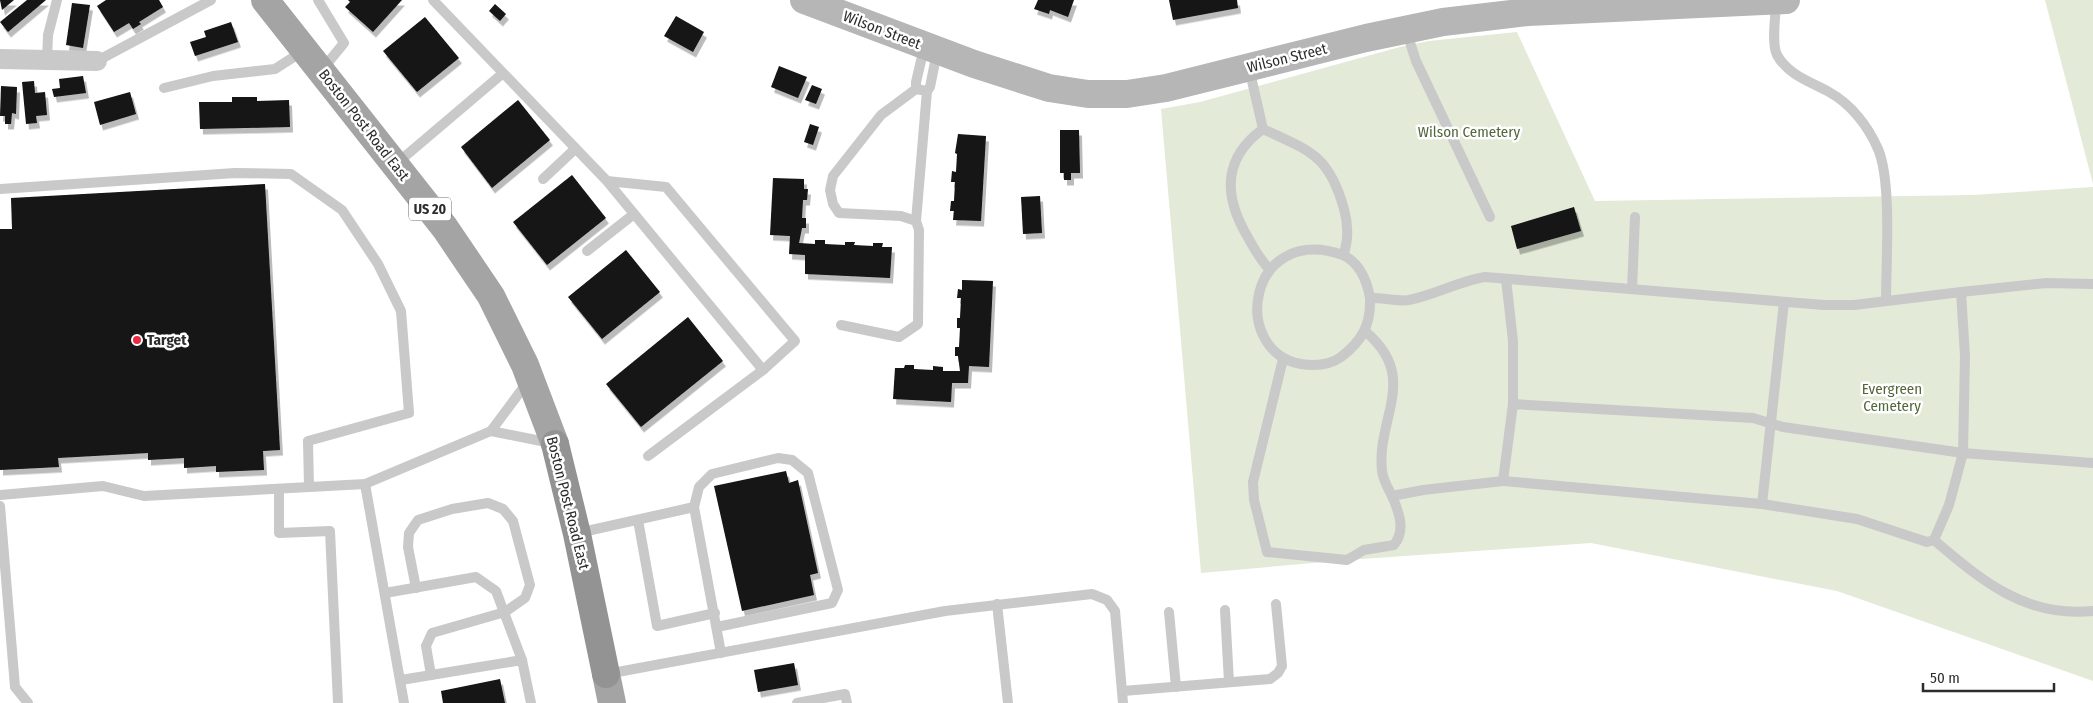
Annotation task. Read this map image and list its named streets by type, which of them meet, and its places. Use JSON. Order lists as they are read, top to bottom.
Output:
{
  "streets": {
    "highway": ["Boston Post Road East", "US 20"],
    "street": ["Wilson Street"]
  },
  "parks": ["Wilson Cemetery", "Evergreen Cemetery"],
  "places": ["Target"],
  "scale_bar": "50 m"
}
